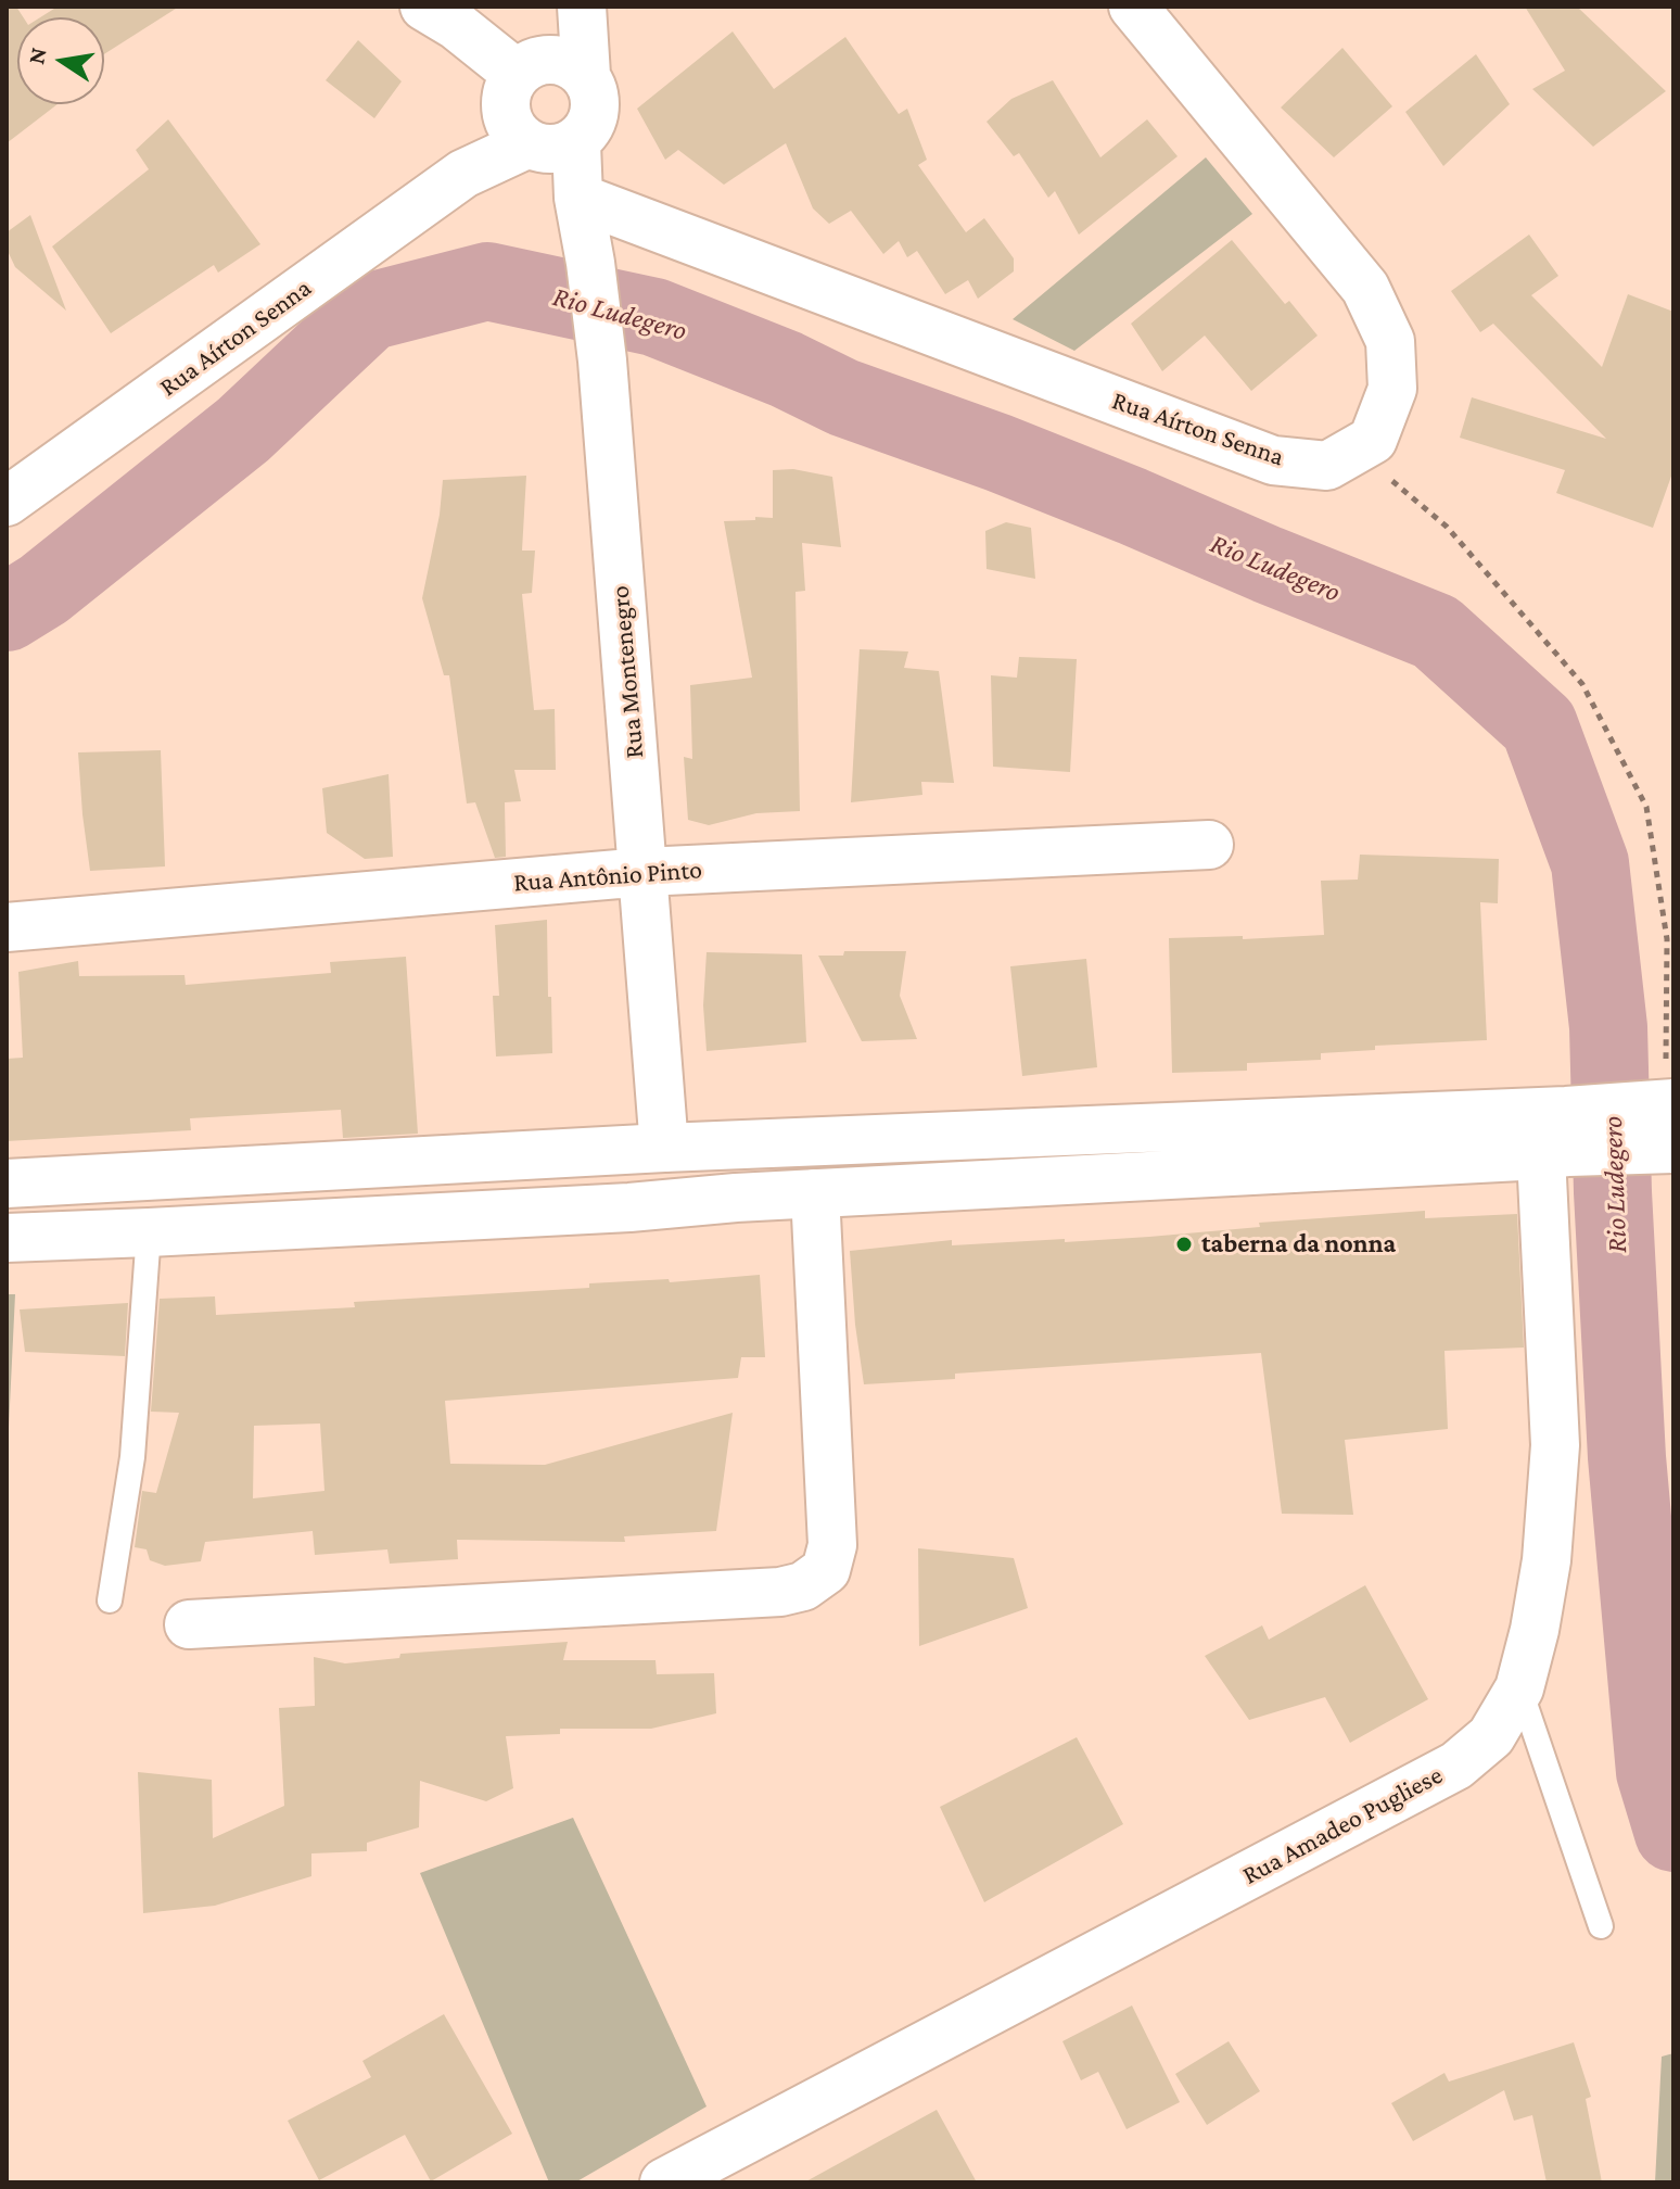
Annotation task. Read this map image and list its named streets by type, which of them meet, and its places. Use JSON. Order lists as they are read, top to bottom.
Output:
{
  "streets": {
    "street": [
      "Rua Aírton Senna",
      "Rua Montenegro",
      "Rua Antônio Pinto",
      "Rua Amadeo Pugliese"
    ]
  },
  "crossings": [
    ["Rua Aírton Senna", "Rua Montenegro"],
    ["Rua Montenegro", "Rua Antônio Pinto"]
  ],
  "water": ["Rio Ludegero"],
  "places": ["taberna da nonna"],
  "north": "left"
}
